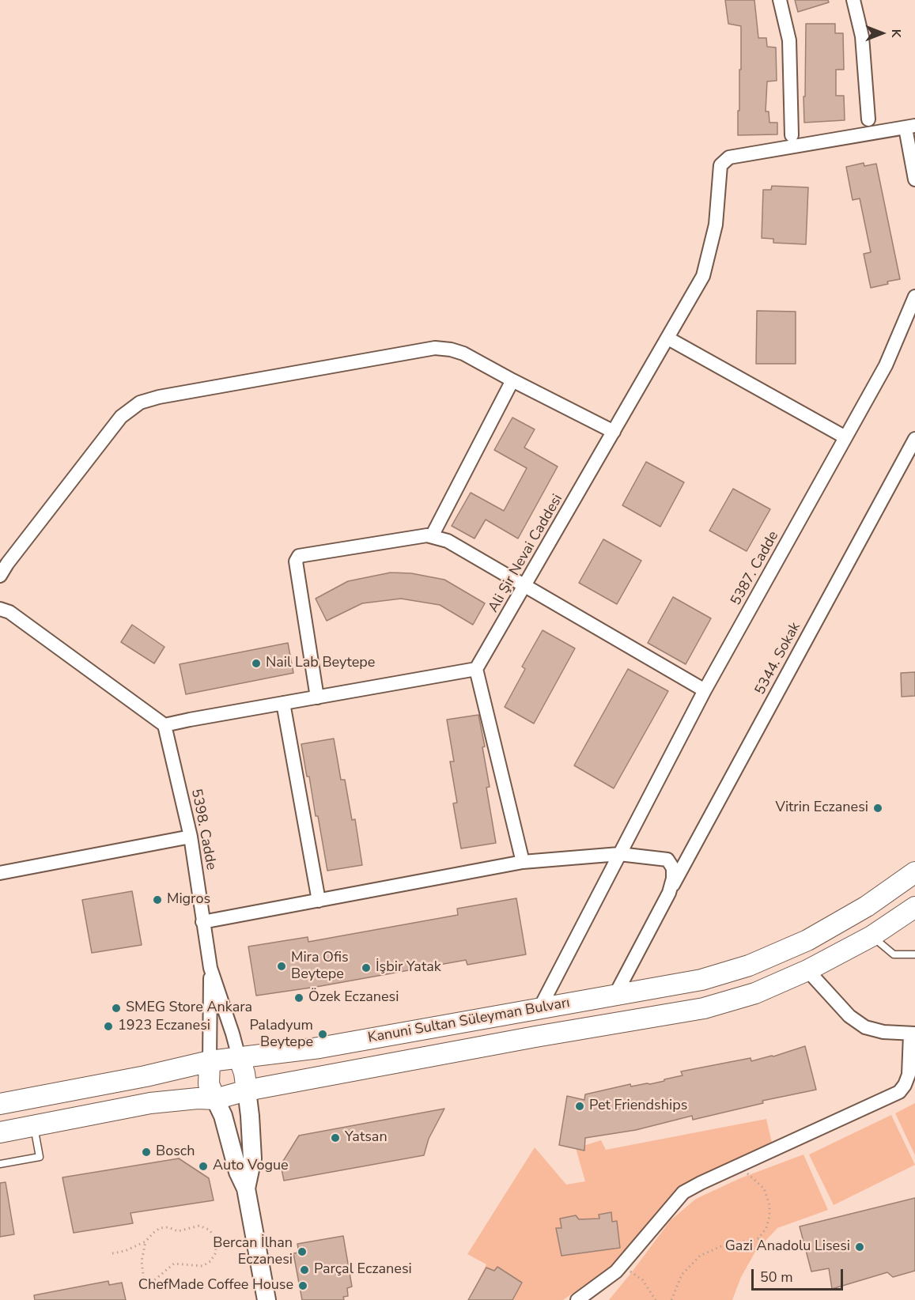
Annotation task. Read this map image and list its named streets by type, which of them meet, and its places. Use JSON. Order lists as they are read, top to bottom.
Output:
{
  "streets": {
    "main road": ["Kanuni Sultan Süleyman Bulvarı"],
    "street": [
      "Ali Şir Nevai Caddesi",
      "5387. Cadde",
      "5344. Sokak",
      "5398. Cadde"
    ]
  },
  "crossings": [
    ["5387. Cadde", "Kanuni Sultan Süleyman Bulvarı"],
    ["5344. Sokak", "Kanuni Sultan Süleyman Bulvarı"],
    ["5398. Cadde", "Kanuni Sultan Süleyman Bulvarı"]
  ],
  "places": [
    "Nail Lab Beytepe",
    "Vitrin Eczanesi",
    "Migros",
    "Mira Ofis Beytepe",
    "İşbir Yatak",
    "Özek Eczanesi",
    "SMEG Store Ankara",
    "1923 Eczanesi",
    "Paladyum Beytepe",
    "Pet Friendships",
    "Yatsan",
    "Bosch",
    "Auto Vogue",
    "Gazi Anadolu Lisesi",
    "Bercan İlhan Eczanesi",
    "Parçal Eczanesi",
    "ChefMade Coffee House"
  ],
  "scale_bar": "50 m",
  "north": "right"
}
